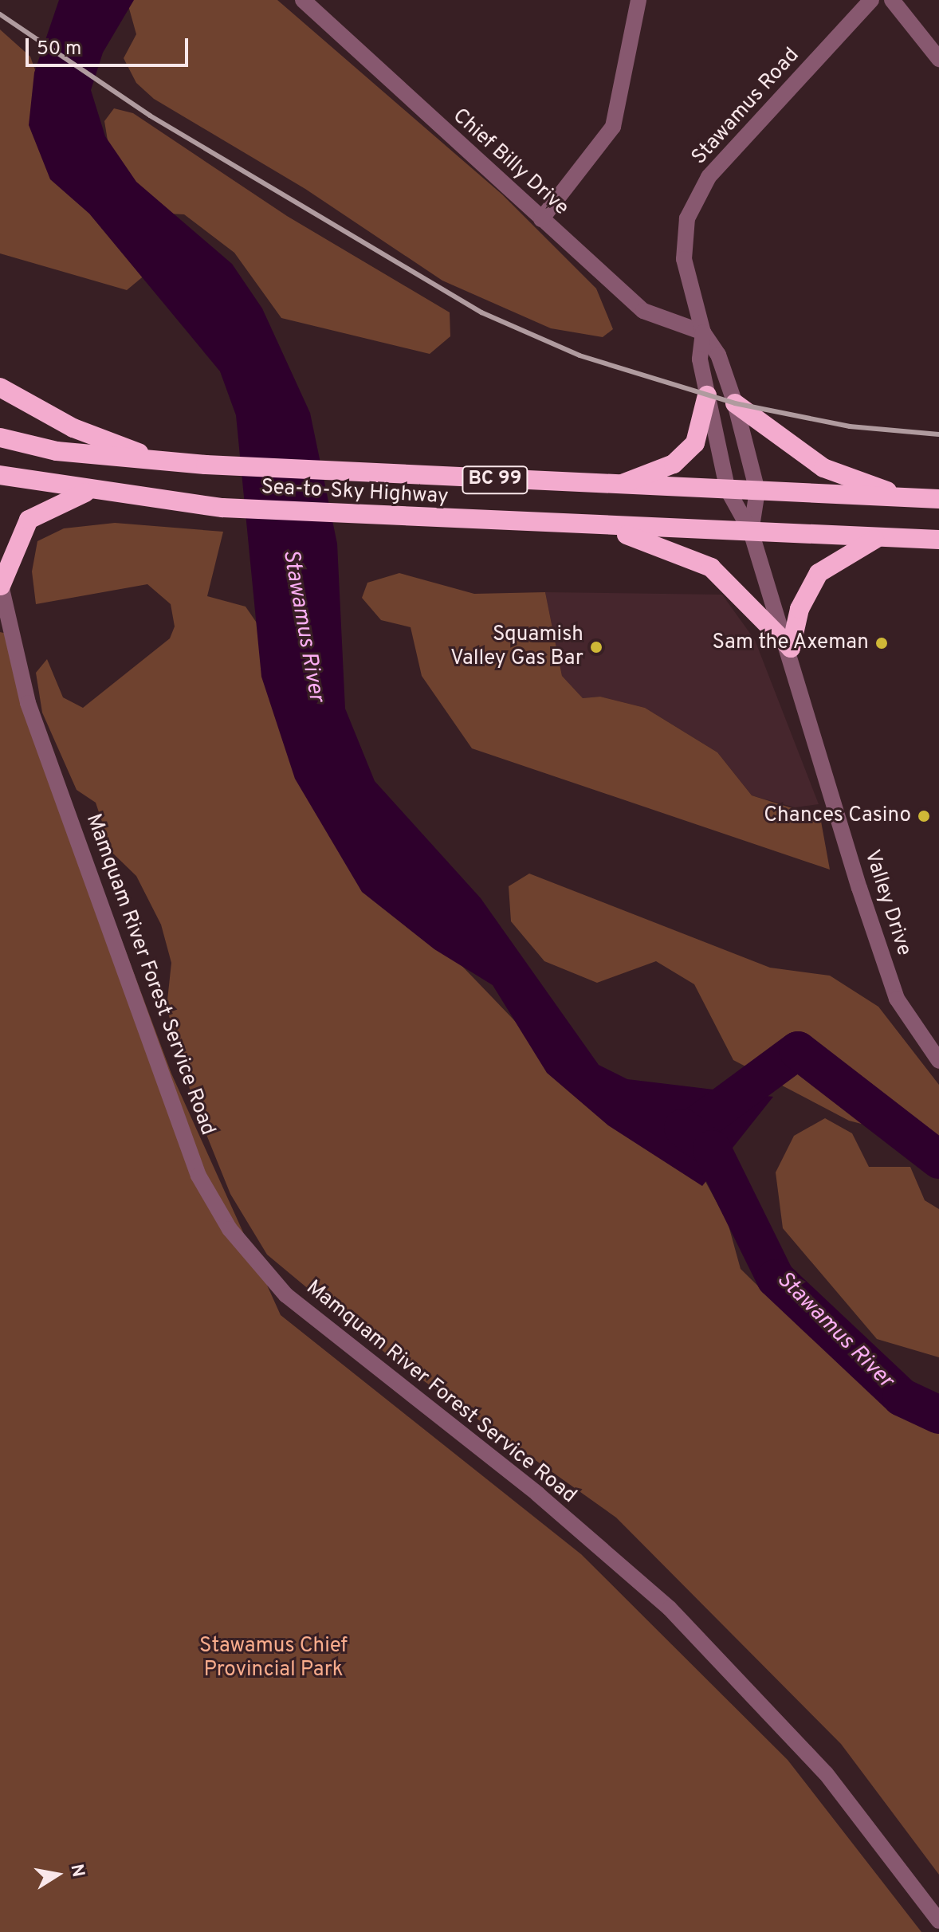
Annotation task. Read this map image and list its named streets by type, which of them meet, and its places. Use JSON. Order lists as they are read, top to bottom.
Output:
{
  "streets": {
    "highway": ["BC 99", "Sea-to-Sky Highway"],
    "street": [
      "Stawamus Road",
      "Chief Billy Drive",
      "Valley Drive",
      "Mamquam River Forest Service Road"
    ]
  },
  "crossings": [
    ["Stawamus Road", "Chief Billy Drive"],
    ["Stawamus Road", "Sea-to-Sky Highway"],
    ["Stawamus Road", "Valley Drive"],
    ["Sea-to-Sky Highway", "Valley Drive"]
  ],
  "water": ["Stawamus River"],
  "parks": ["Stawamus Chief Provincial Park"],
  "places": ["Sam the Axeman", "Squamish Valley Gas Bar", "Chances Casino"],
  "scale_bar": "50 m",
  "north": "right"
}
